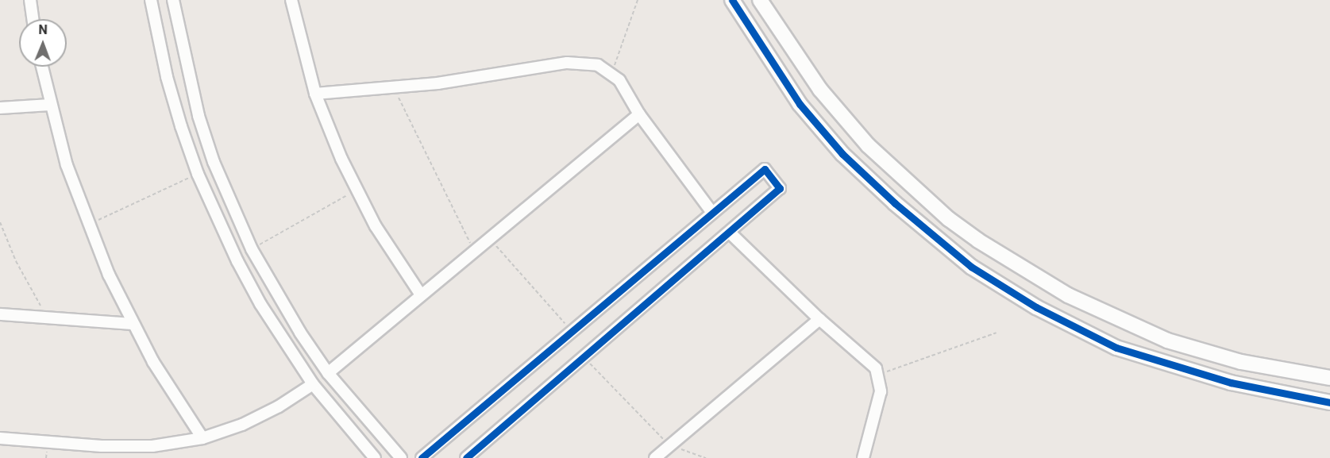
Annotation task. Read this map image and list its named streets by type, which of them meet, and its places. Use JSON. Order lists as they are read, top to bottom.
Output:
{
  "north": "top"
}
